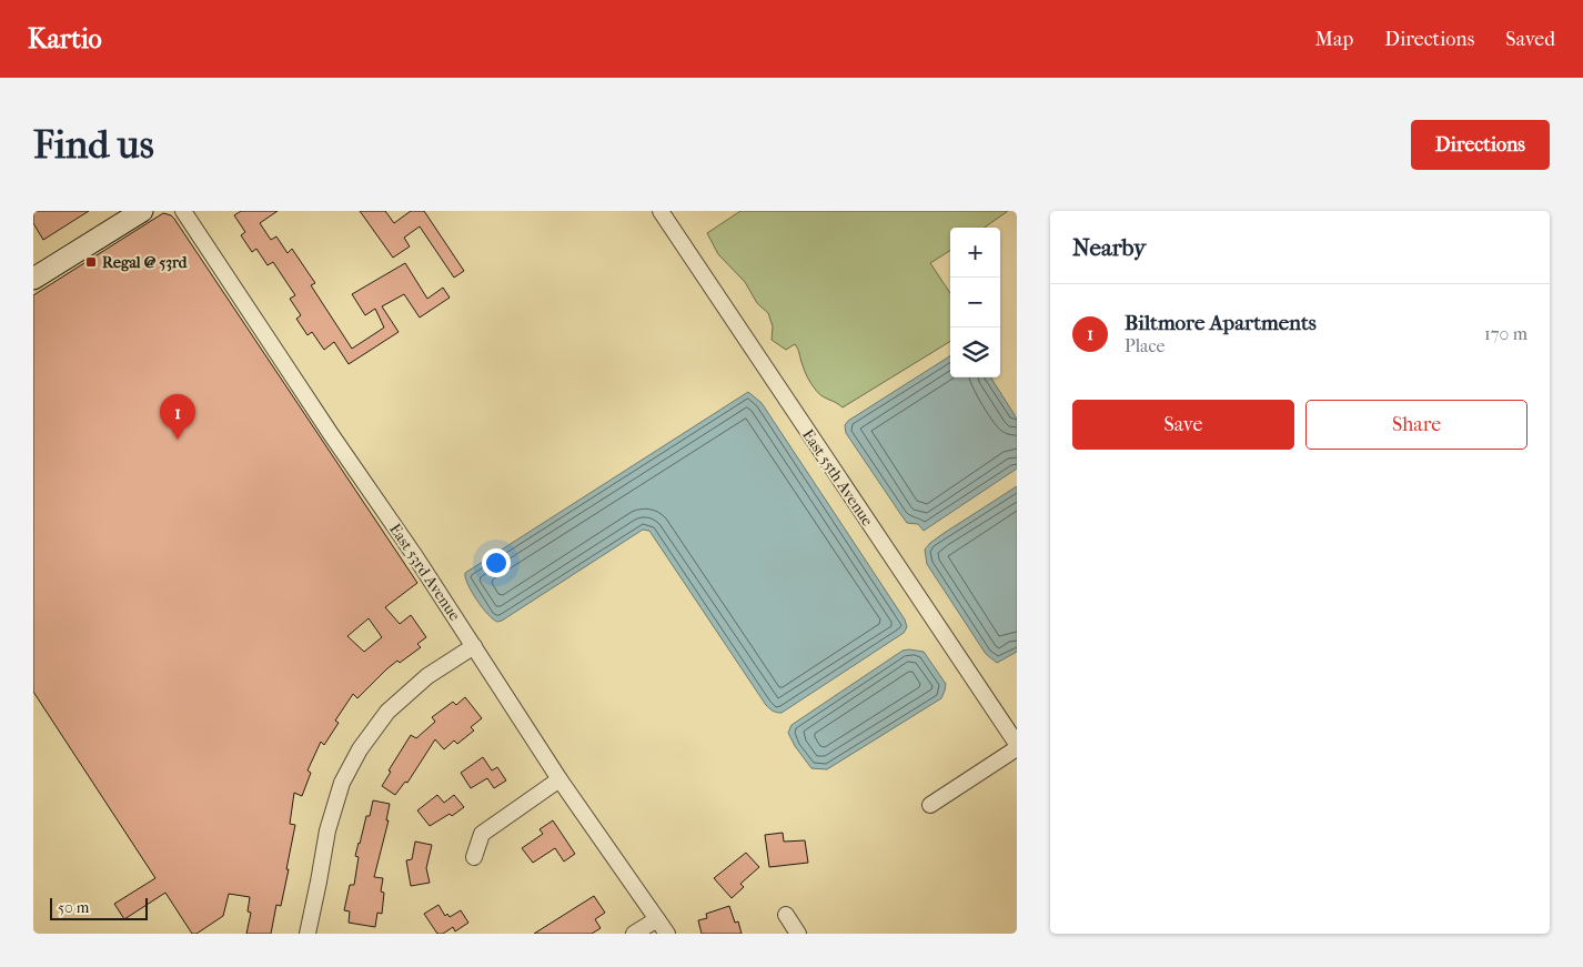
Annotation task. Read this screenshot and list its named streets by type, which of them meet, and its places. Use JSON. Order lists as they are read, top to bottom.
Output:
{
  "streets": {
    "street": ["East 55th Avenue", "East 53rd Avenue"]
  },
  "places": {
    "transit": ["Regal @ 53rd"]
  },
  "scale_bar": "50 m",
  "page": {
    "header": "Kartio",
    "nav": ["Map", "Directions", "Saved"],
    "buttons": [
      "Directions",
      ["Save", "Share"]
    ],
    "title": "Find us",
    "heading": "Nearby",
    "map_buttons": ["+", "−"],
    "list": [
      {
        "mark": "1",
        "name": "Biltmore Apartments",
        "note": "Place",
        "value": "170 m"
      }
    ],
    "pins": "1",
    "scale": "50 m"
  }
}
